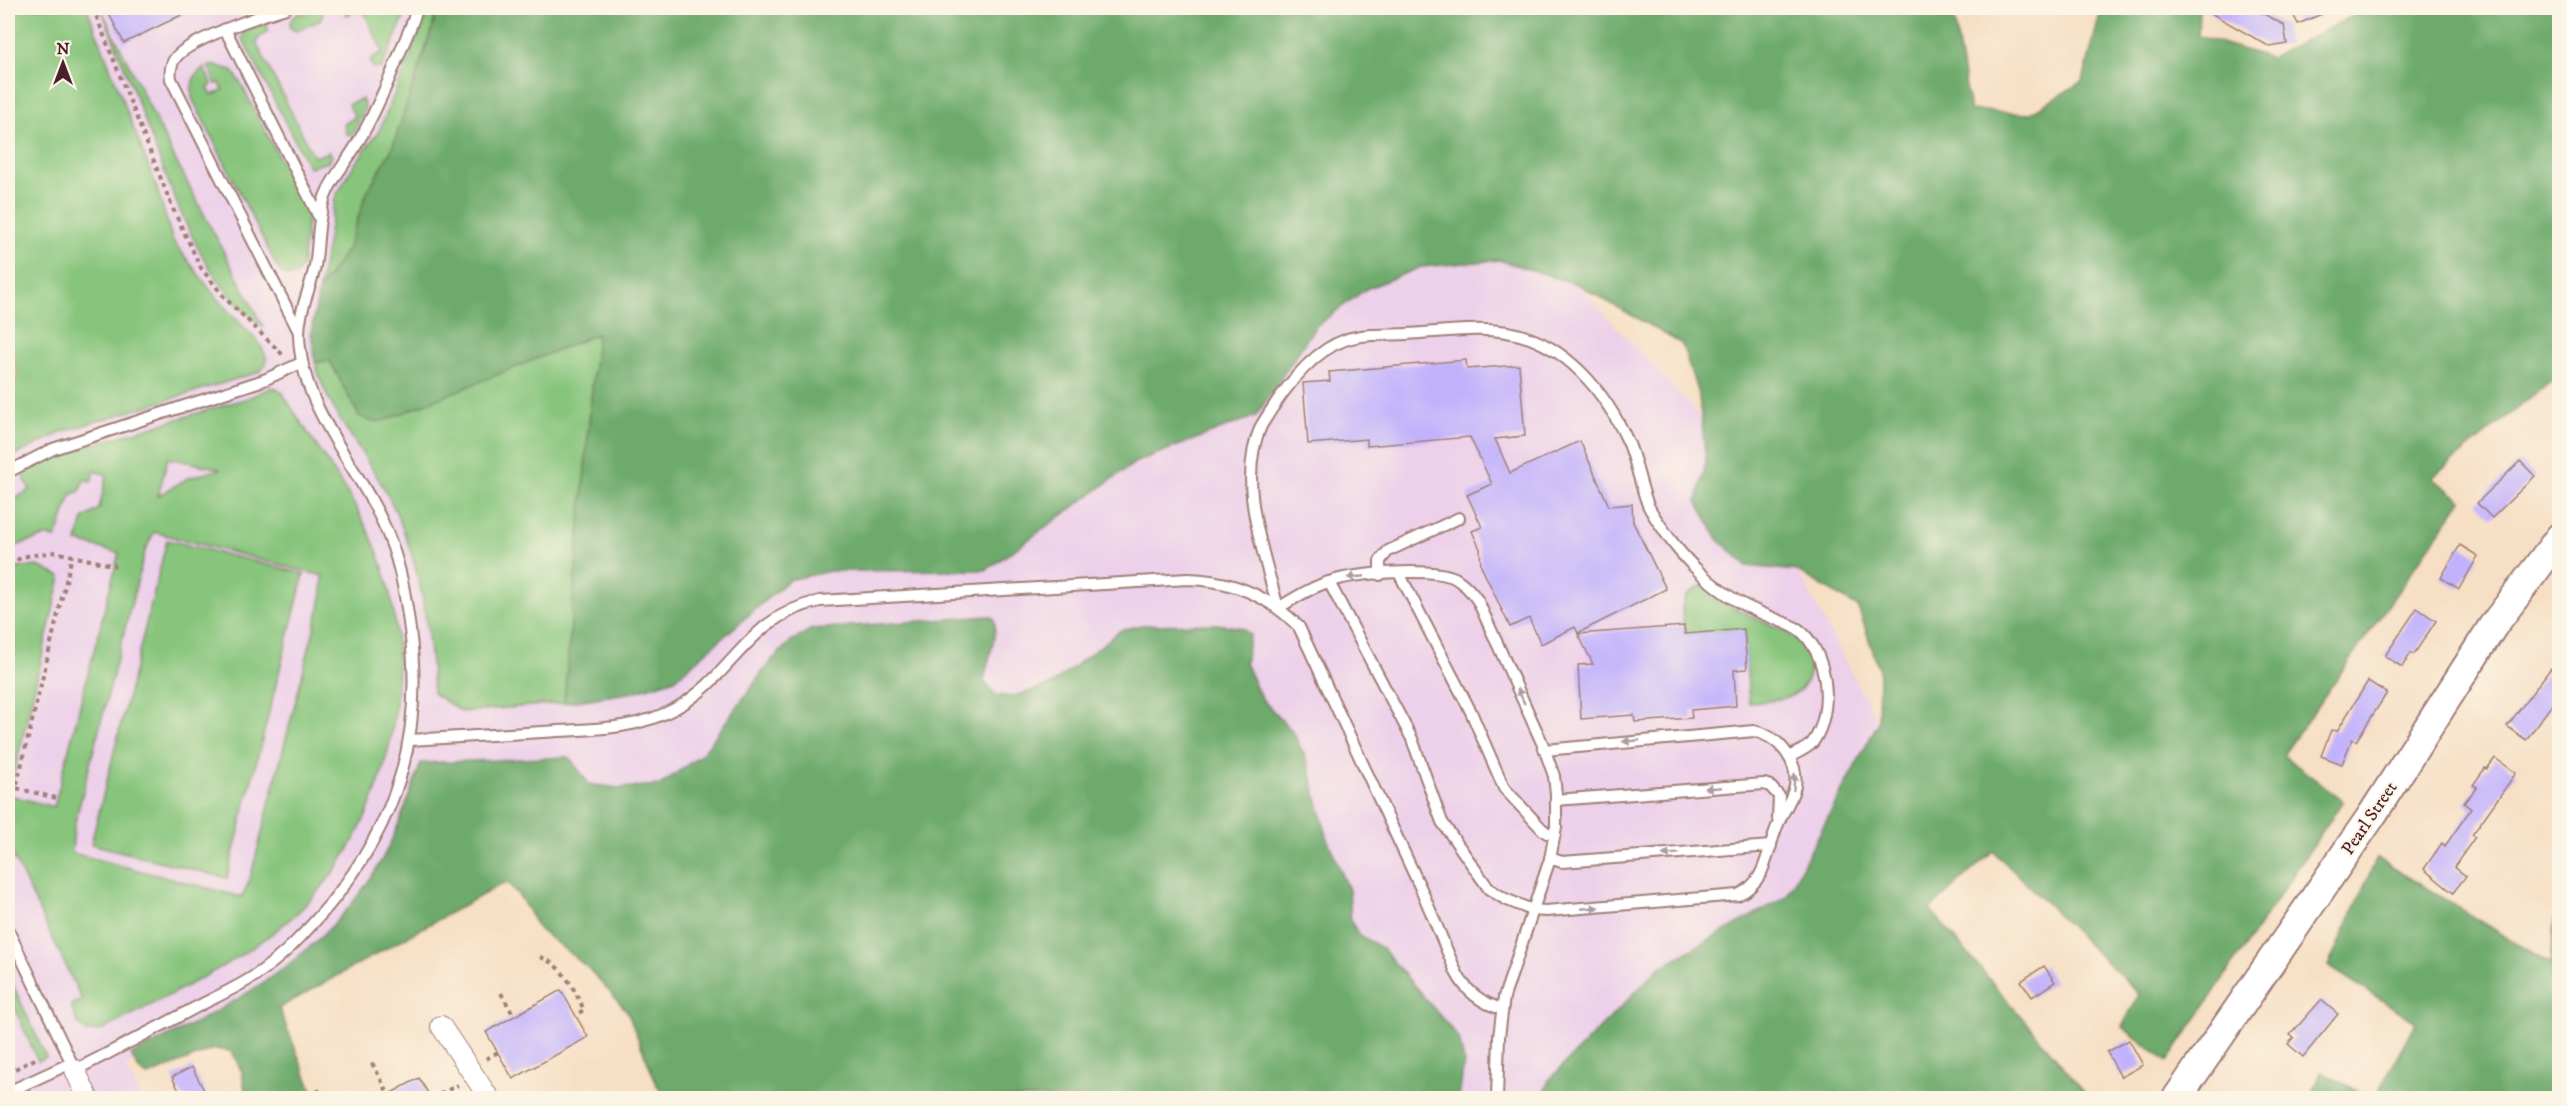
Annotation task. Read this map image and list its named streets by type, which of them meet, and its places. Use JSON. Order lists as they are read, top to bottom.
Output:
{
  "streets": {
    "main road": ["Pearl Street"]
  },
  "north": "top"
}
